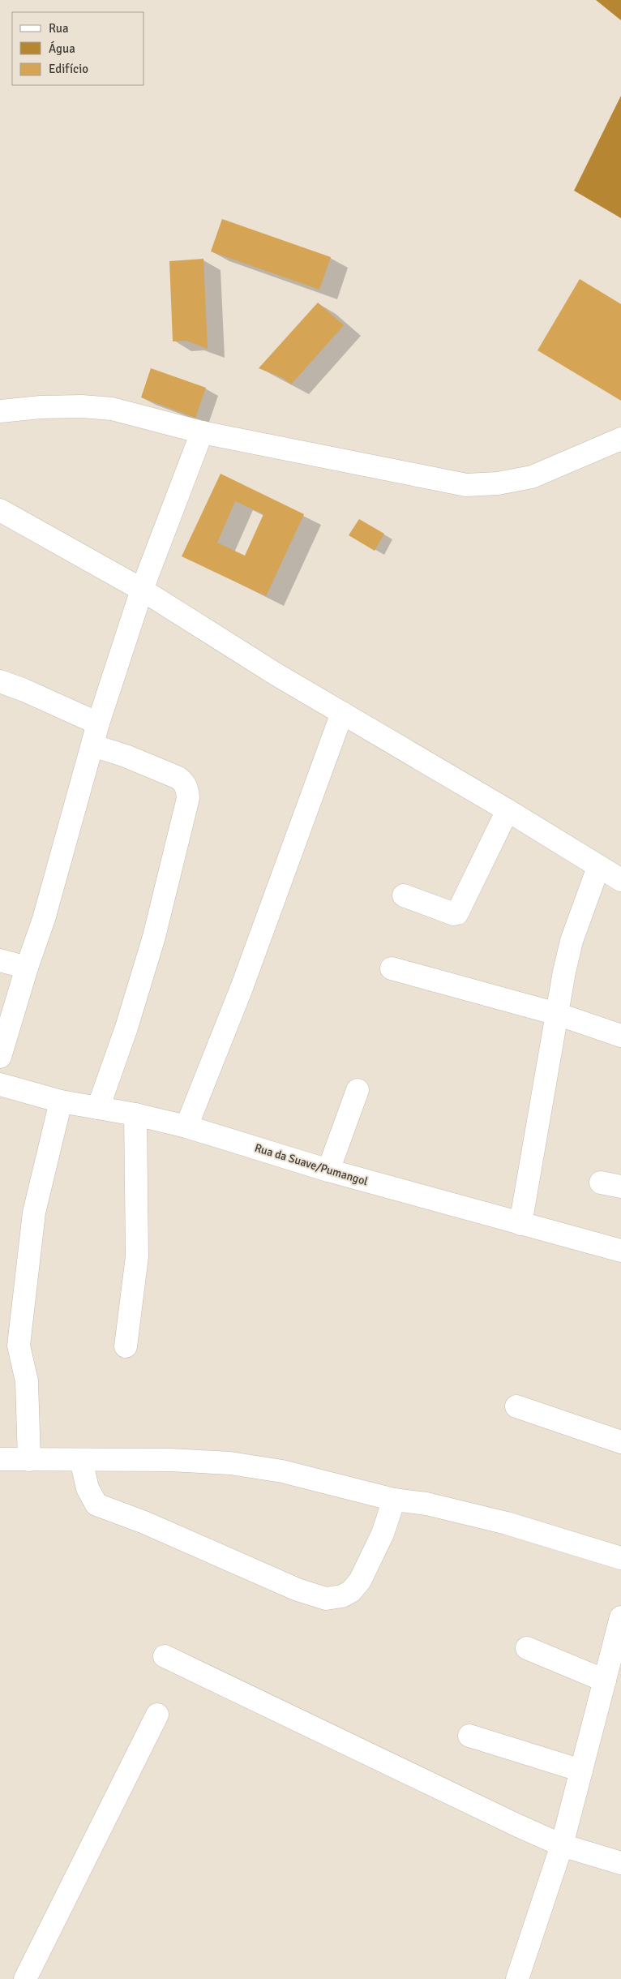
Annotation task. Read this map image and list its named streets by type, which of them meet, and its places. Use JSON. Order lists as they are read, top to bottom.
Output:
{
  "streets": {
    "street": ["Rua da Suave/Pumangol"]
  },
  "legend": ["Rua", "Água", "Edifício"]
}
